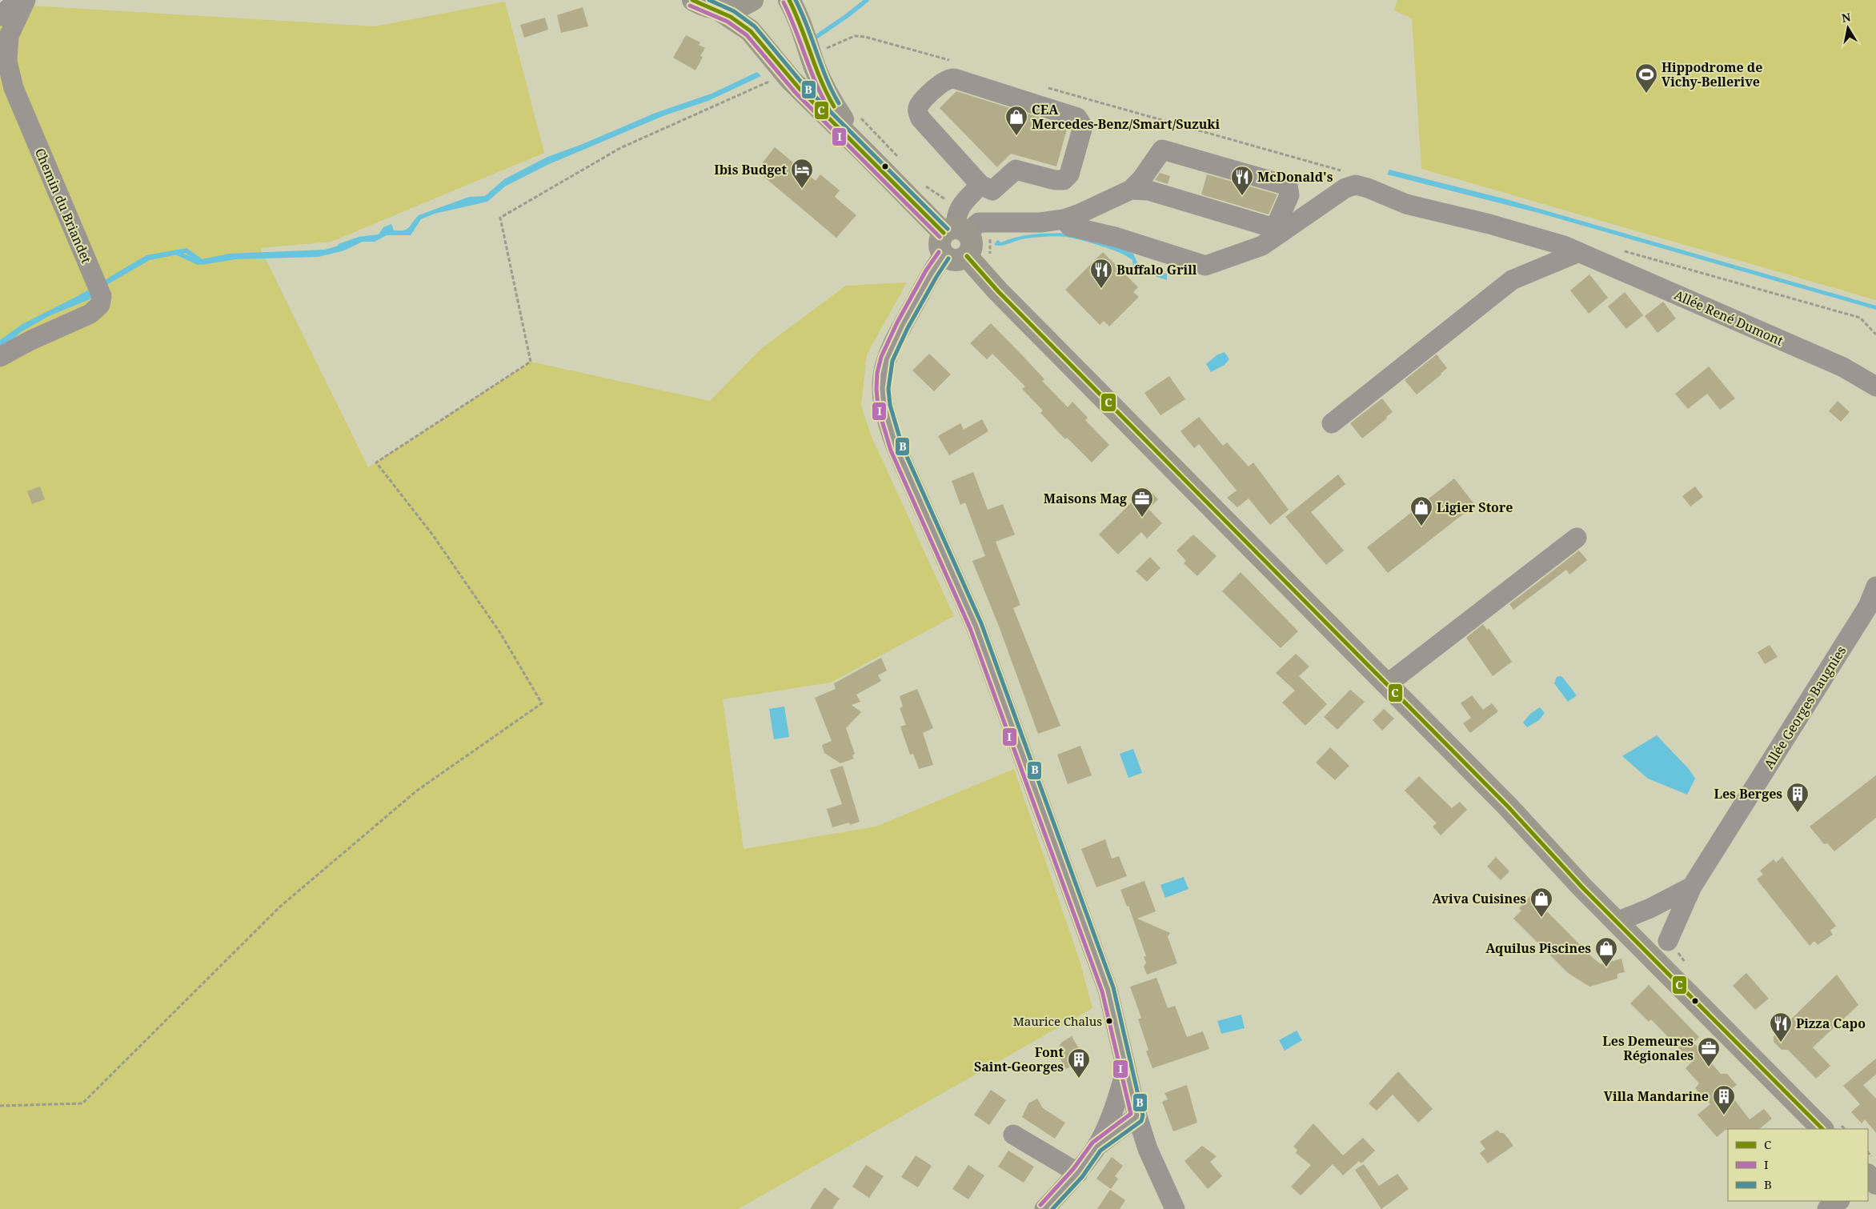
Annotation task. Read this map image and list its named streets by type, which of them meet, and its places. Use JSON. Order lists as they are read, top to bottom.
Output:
{
  "streets": {
    "street": ["Chemin du Briandet", "Allée René Dumont", "Allée Georges Baugnies"]
  },
  "places": {
    "sports": ["Hippodrome de Vichy-Bellerive"],
    "shop": [
      "CEA Mercedes-Benz/Smart/Suzuki",
      "Ligier Store",
      "Aviva Cuisines",
      "Aquilus Piscines"
    ],
    "hotel": ["Ibis Budget"],
    "restaurant": ["McDonald's", "Buffalo Grill", "Pizza Capo"],
    "office": ["Maisons Mag", "Les Demeures Régionales"],
    "building": ["Les Berges", "Font Saint-Georges", "Villa Mandarine"],
    "other": ["Maurice Chalus"]
  },
  "lines": ["transit line C", "transit line B", "transit line I"],
  "legend": ["C", "I", "B"],
  "north": "top"
}
